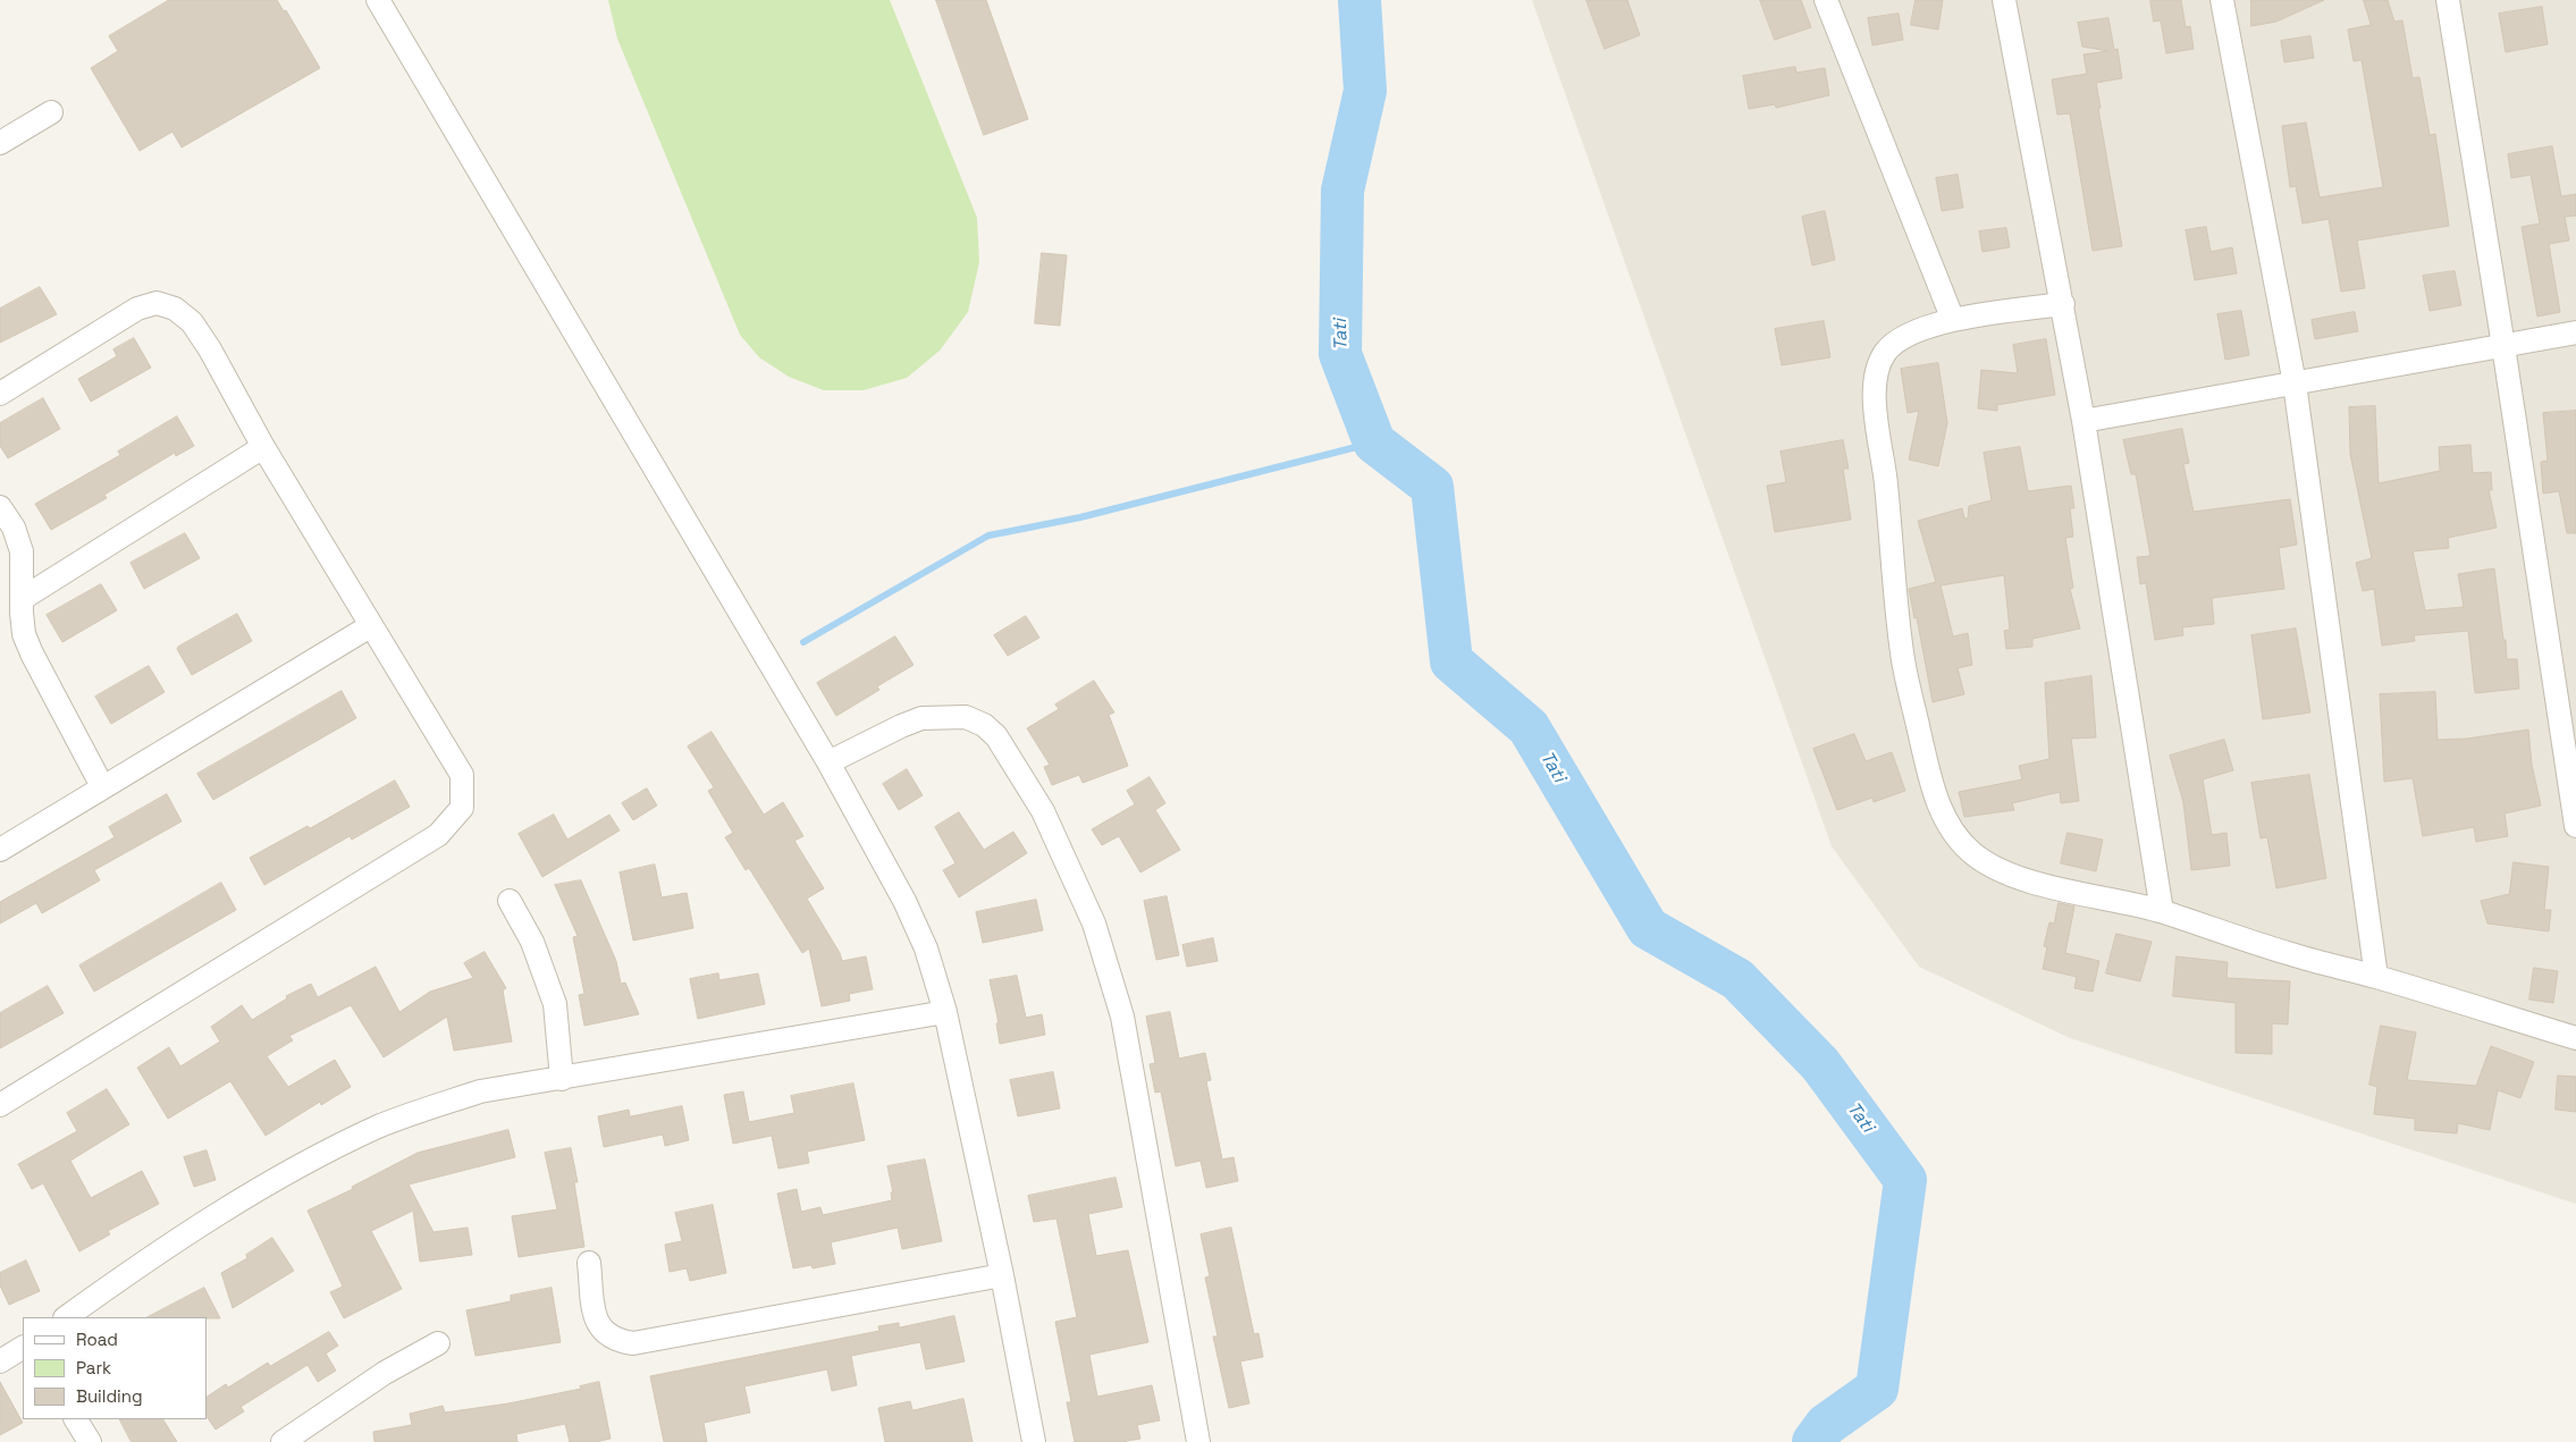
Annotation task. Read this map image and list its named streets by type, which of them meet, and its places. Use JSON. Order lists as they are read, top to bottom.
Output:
{
  "water": ["Tati"],
  "legend": ["Road", "Park", "Building"]
}
